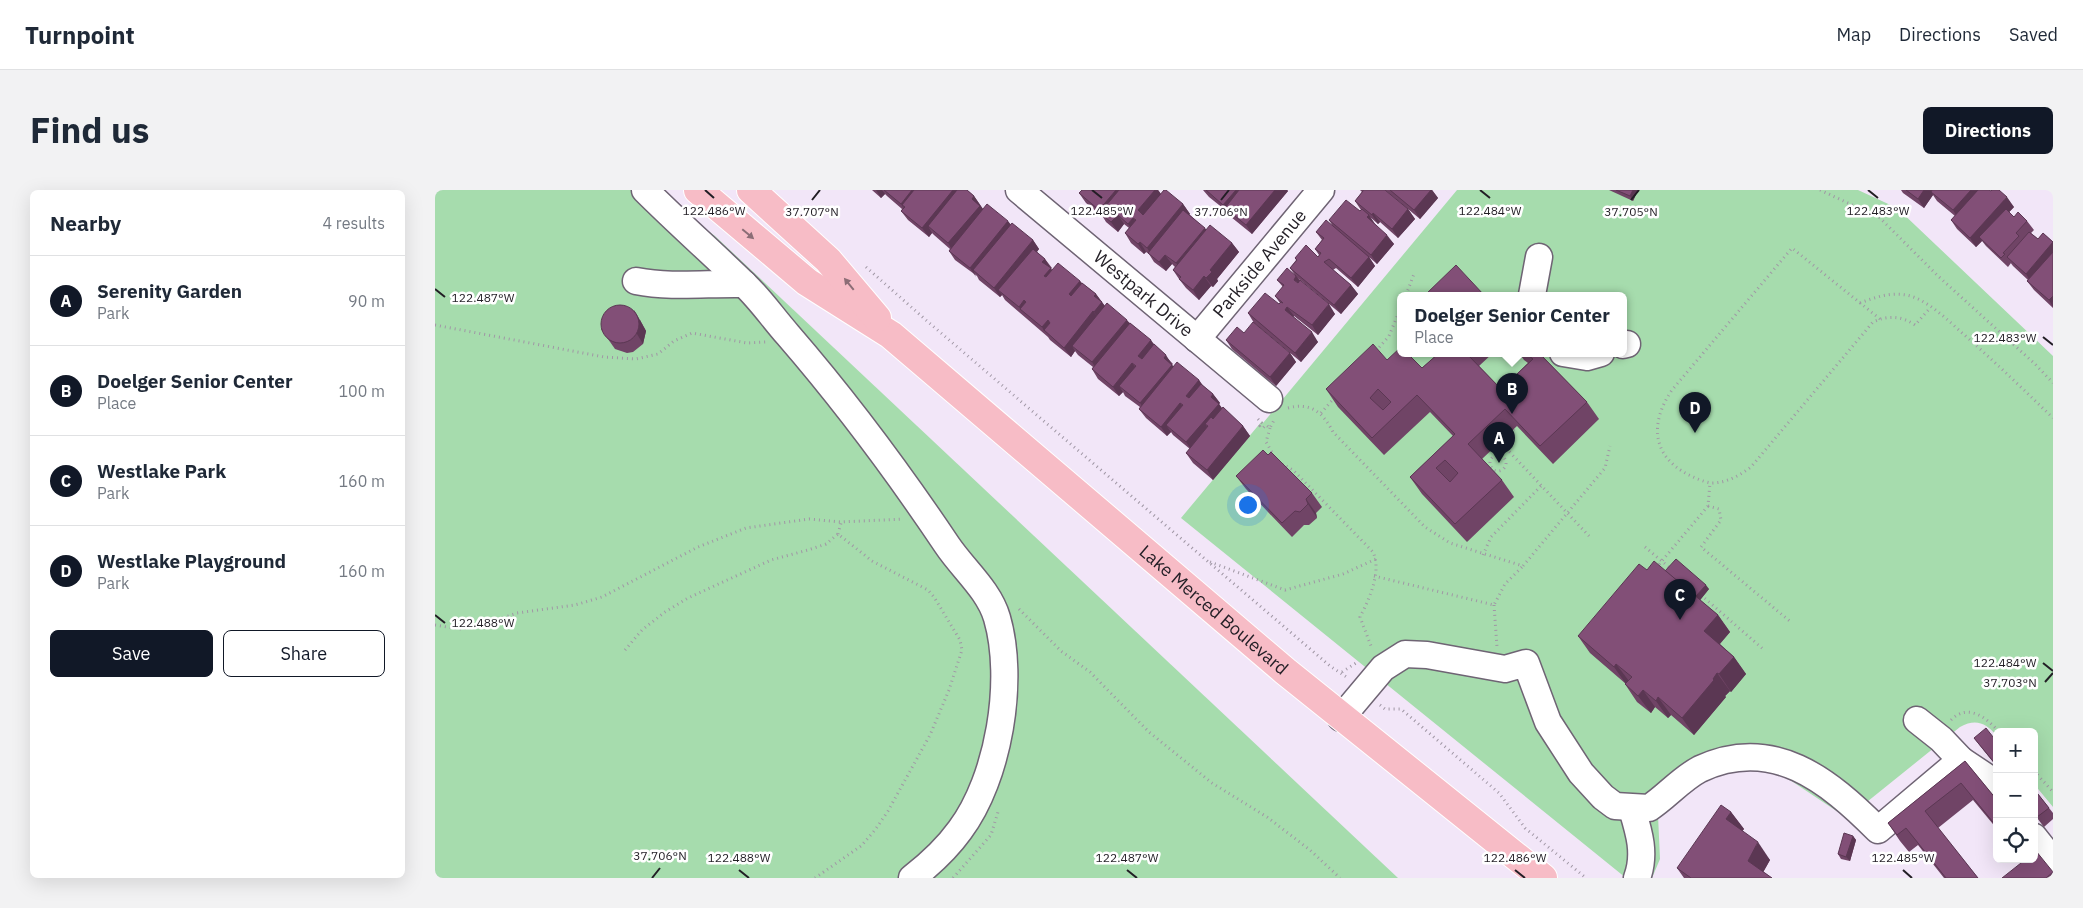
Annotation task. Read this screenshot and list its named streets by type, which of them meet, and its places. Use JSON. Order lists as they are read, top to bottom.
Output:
{
  "streets": {
    "main road": ["Lake Merced Boulevard"],
    "street": ["Parkside Avenue", "Westpark Drive"]
  },
  "crossings": [
    ["Parkside Avenue", "Westpark Drive"]
  ],
  "page": {
    "header": "Turnpoint",
    "nav": ["Map", "Directions", "Saved"],
    "title": "Find us",
    "buttons": [
      "Directions",
      ["Save", "Share"]
    ],
    "heading": ["Nearby", "4 results"],
    "list": [
      {
        "mark": "A",
        "name": "Serenity Garden",
        "note": "Park",
        "value": "90 m"
      },
      {
        "mark": "B",
        "name": "Doelger Senior Center",
        "note": "Place",
        "value": "100 m"
      },
      {
        "mark": "C",
        "name": "Westlake Park",
        "note": "Park",
        "value": "160 m"
      },
      {
        "mark": "D",
        "name": "Westlake Playground",
        "note": "Park",
        "value": "160 m"
      }
    ],
    "popup": ["Doelger Senior Center", "Place"],
    "pins": [
      "B",
      "D",
      "A",
      "C"
    ],
    "map_buttons": ["+", "−"]
  },
  "coordinates": [
    "122.485°W",
    "122.484°W",
    "122.486°W",
    "122.483°W",
    "37.707°N",
    "37.706°N",
    "37.705°N",
    "122.487°W",
    "122.488°W",
    "37.703°N"
  ]
}
